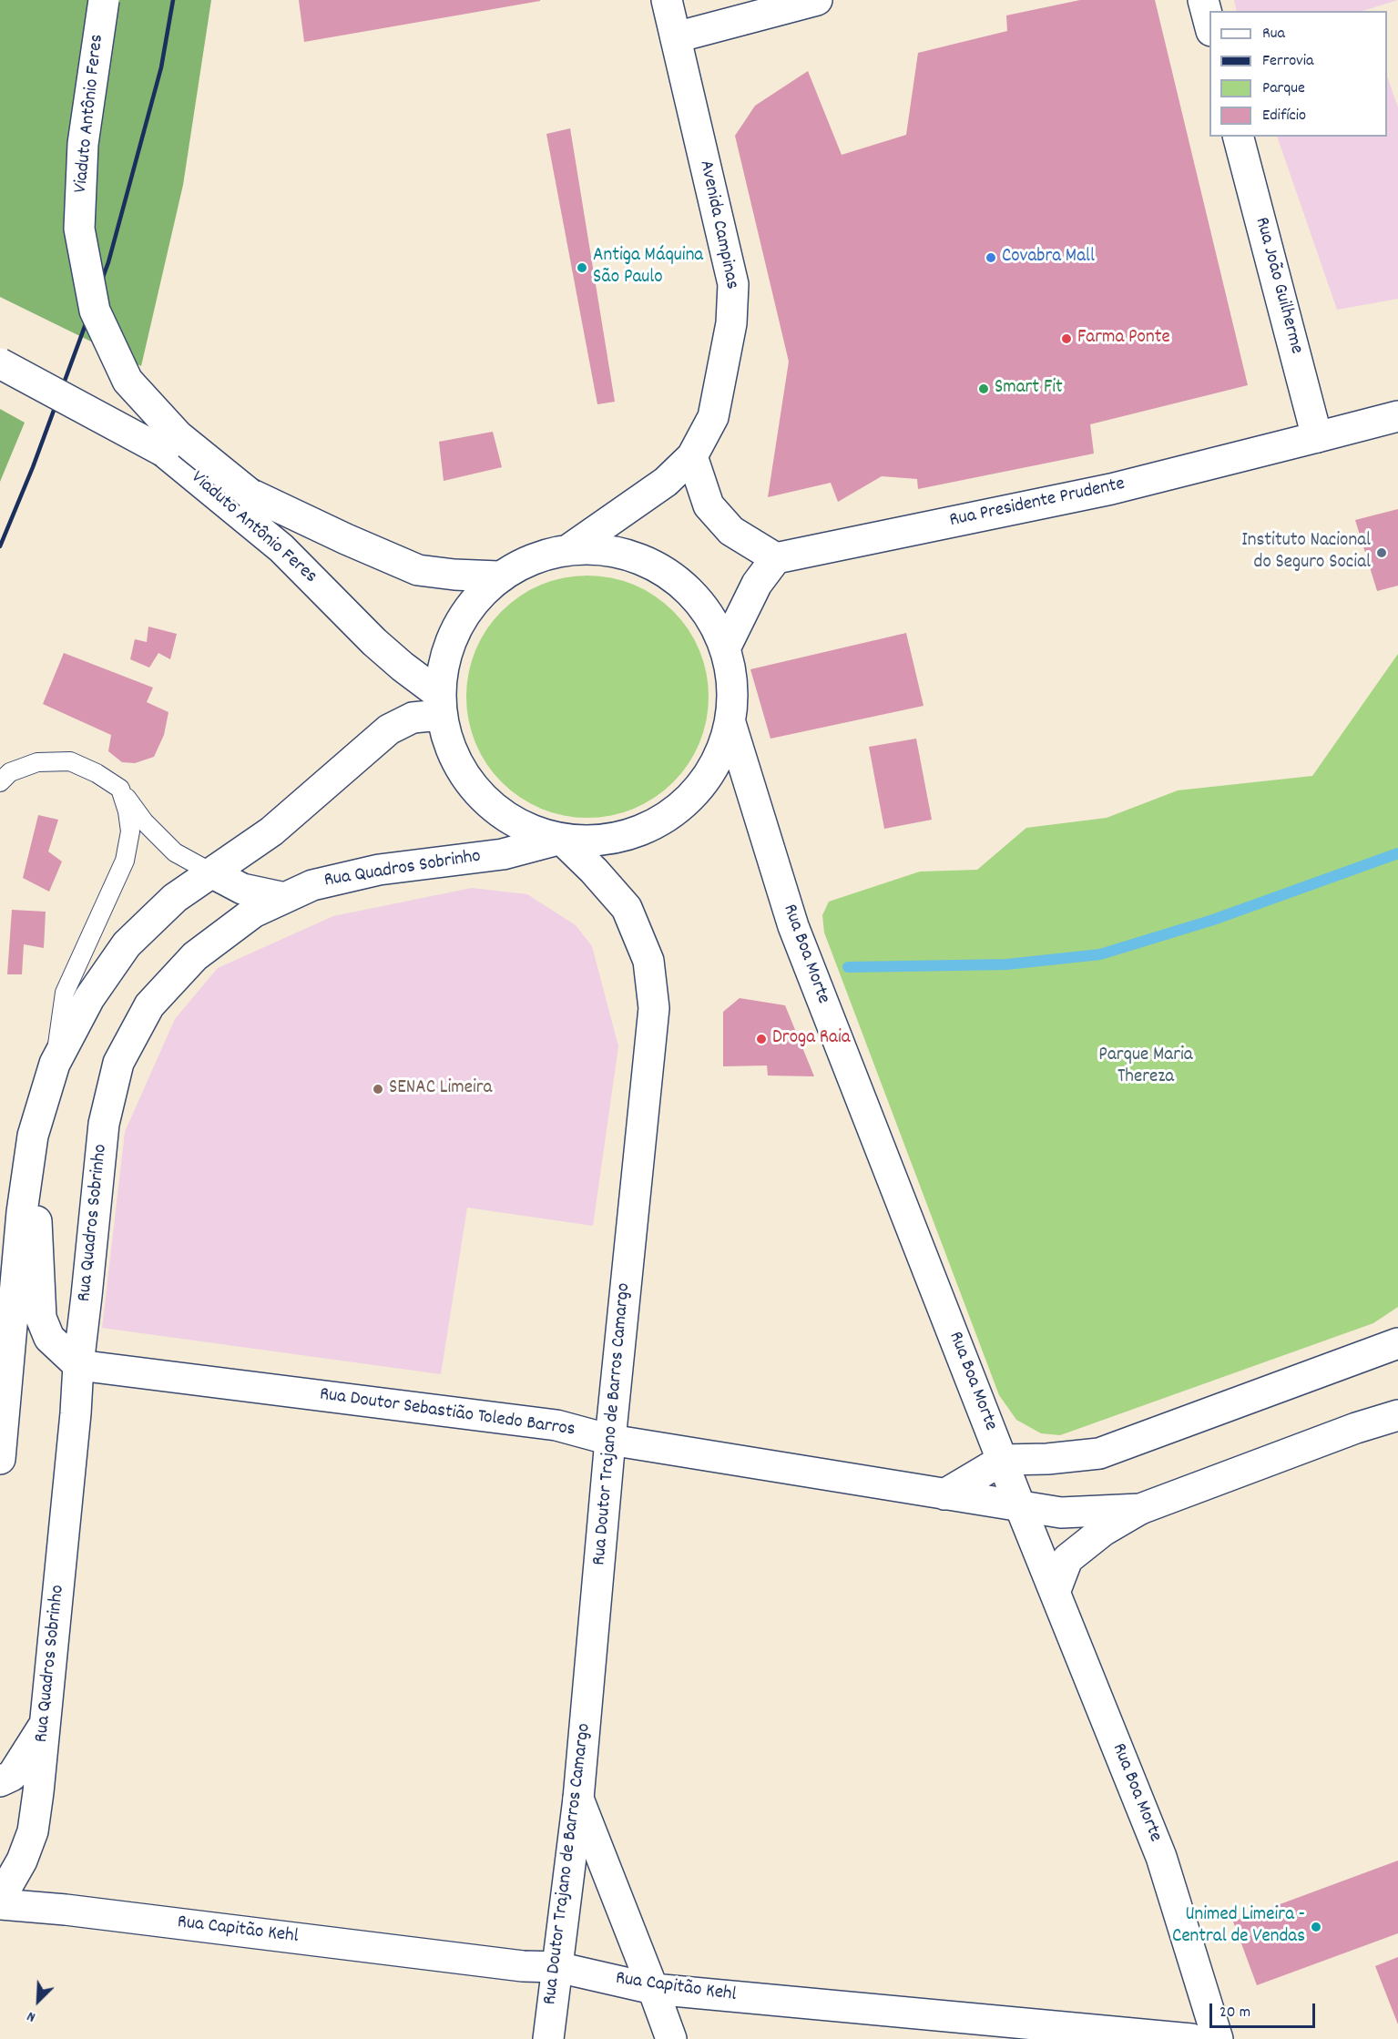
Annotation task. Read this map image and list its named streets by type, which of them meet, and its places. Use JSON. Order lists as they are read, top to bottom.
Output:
{
  "streets": {
    "main road": [
      "Viaduto Antônio Feres",
      "Avenida Campinas",
      "Rua João Guilherme",
      "Rua Presidente Prudente",
      "Rua Quadros Sobrinho",
      "Rua Boa Morte",
      "Rua Doutor Sebastião Toledo Barros",
      "Rua Doutor Trajano de Barros Camargo",
      "Rua Capitão Kehl"
    ]
  },
  "crossings": [
    ["Rua João Guilherme", "Rua Presidente Prudente"],
    ["Rua Quadros Sobrinho", "Rua Doutor Sebastião Toledo Barros"],
    ["Rua Quadros Sobrinho", "Rua Doutor Trajano de Barros Camargo"],
    ["Rua Boa Morte", "Rua Doutor Sebastião Toledo Barros"],
    ["Rua Doutor Sebastião Toledo Barros", "Rua Doutor Trajano de Barros Camargo"],
    ["Rua Doutor Trajano de Barros Camargo", "Rua Capitão Kehl"]
  ],
  "parks": ["Parque Maria Thereza"],
  "places": [
    "Covabra Mall",
    "Antiga Máquina São Paulo",
    "Farma Ponte",
    "Smart Fit",
    "Instituto Nacional do Seguro Social",
    "Droga Raia",
    "SENAC Limeira",
    "Unimed Limeira - Central de Vendas"
  ],
  "legend": [
    "Rua",
    "Ferrovia",
    "Parque",
    "Edifício"
  ],
  "scale_bar": "20 m",
  "north": "bottom left"
}
